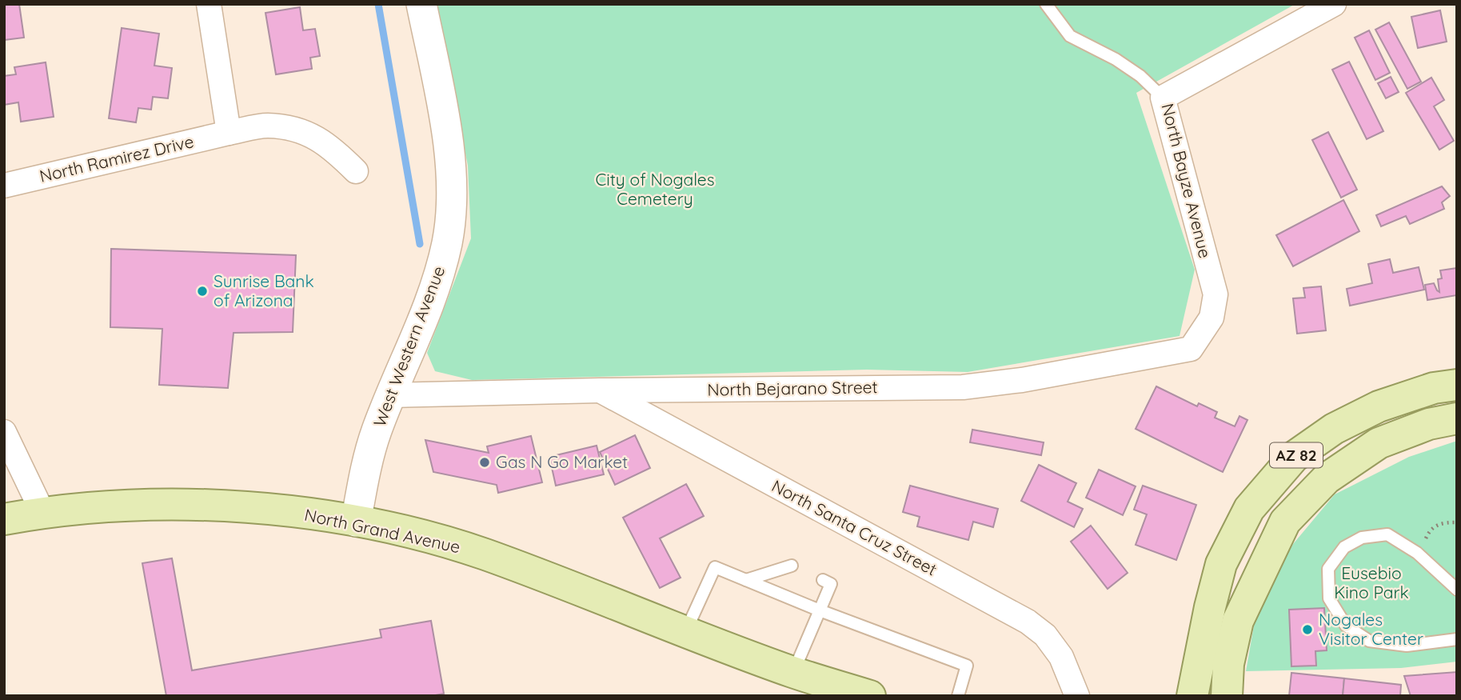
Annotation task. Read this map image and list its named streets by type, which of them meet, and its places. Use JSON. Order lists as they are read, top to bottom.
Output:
{
  "streets": {
    "main road": ["AZ 82", "North Grand Avenue"],
    "street": [
      "North Ramirez Drive",
      "North Bayze Avenue",
      "West Western Avenue",
      "North Bejarano Street",
      "North Santa Cruz Street"
    ]
  },
  "crossings": [
    ["North Bayze Avenue", "North Bejarano Street"],
    ["West Western Avenue", "North Bejarano Street"],
    ["West Western Avenue", "North Grand Avenue"],
    ["North Bejarano Street", "North Santa Cruz Street"]
  ],
  "parks": ["City of Nogales Cemetery", "Eusebio Kino Park"],
  "places": ["Sunrise Bank of Arizona", "Gas N Go Market", "Nogales Visitor Center"]
}
